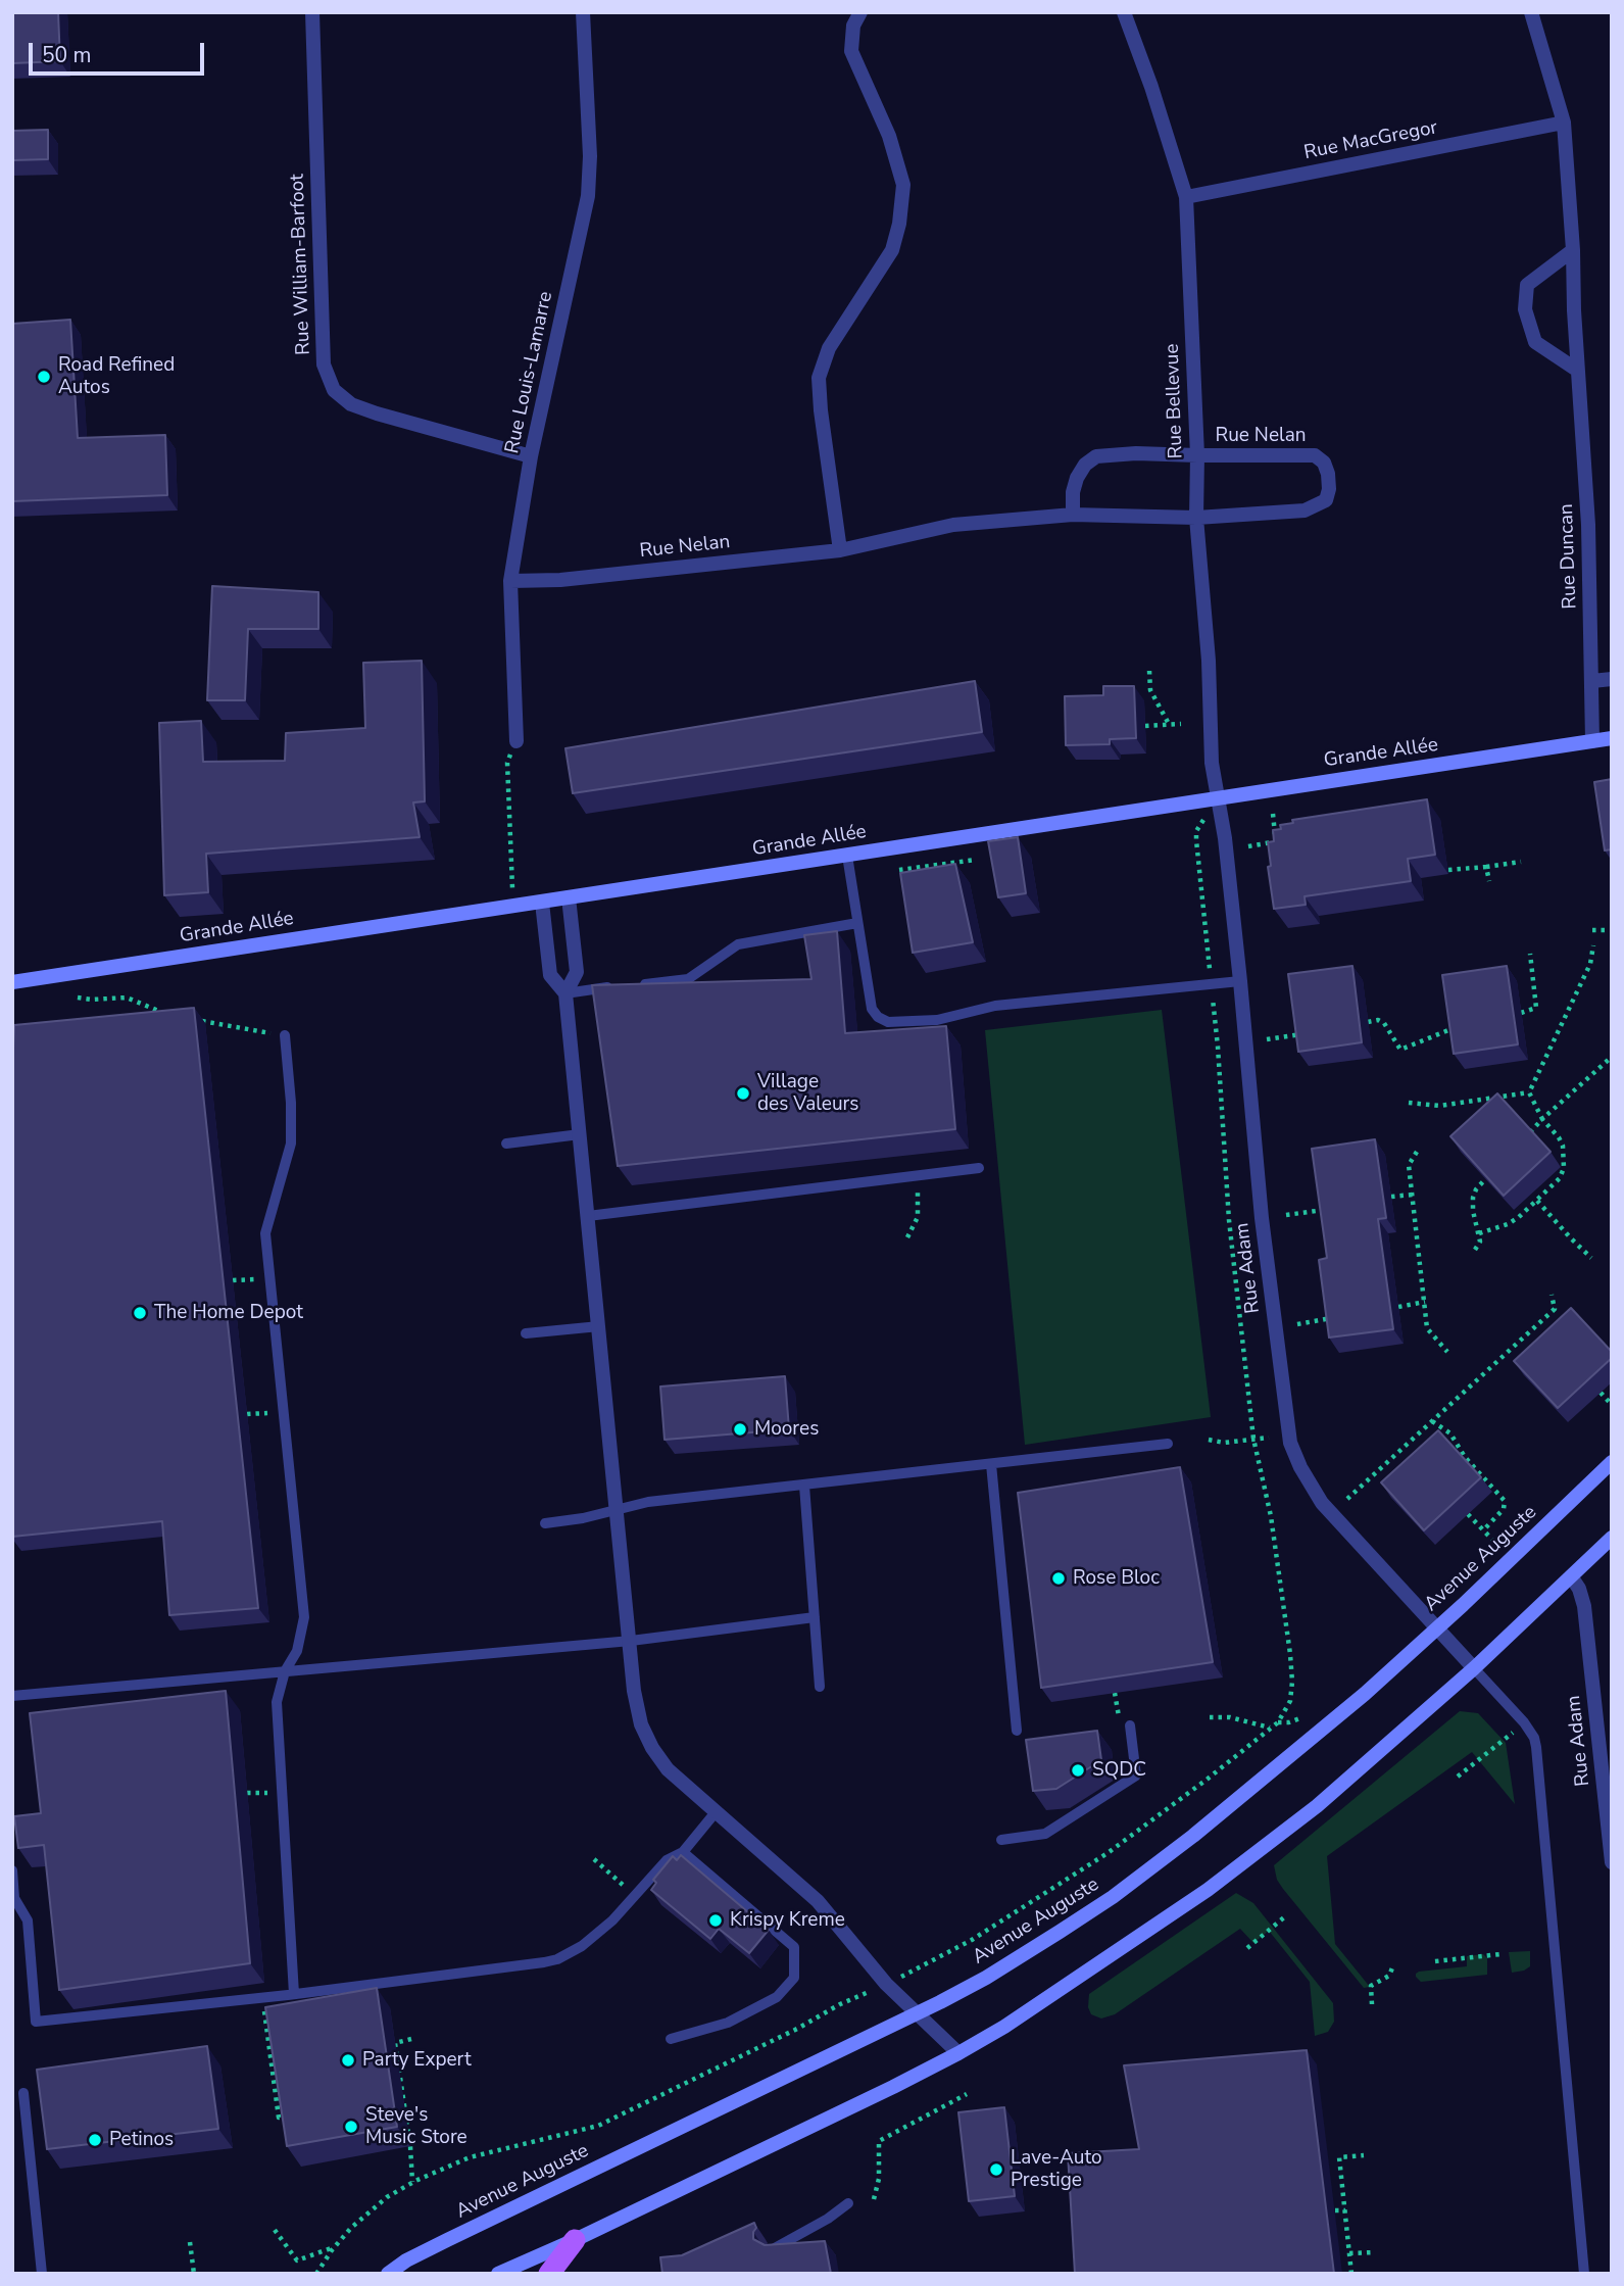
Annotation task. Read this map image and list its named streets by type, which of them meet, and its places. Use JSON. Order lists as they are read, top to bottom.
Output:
{
  "streets": {
    "main road": ["Grande Allée", "Avenue Auguste"],
    "street": [
      "Rue MacGregor",
      "Rue William-Barfoot",
      "Rue Louis-Lamarre",
      "Rue Bellevue",
      "Rue Nelan",
      "Rue Duncan",
      "Rue Adam"
    ]
  },
  "crossings": [
    ["Rue MacGregor", "Rue Bellevue"],
    ["Rue MacGregor", "Rue Duncan"],
    ["Rue William-Barfoot", "Rue Louis-Lamarre"],
    ["Rue Louis-Lamarre", "Rue Nelan"],
    ["Rue Bellevue", "Rue Nelan"],
    ["Rue Bellevue", "Grande Allée"],
    ["Rue Bellevue", "Rue Adam"],
    ["Rue Duncan", "Grande Allée"],
    ["Grande Allée", "Rue Adam"],
    ["Rue Adam", "Avenue Auguste"]
  ],
  "places": [
    "Road Refined Autos",
    "Village des Valeurs",
    "The Home Depot",
    "Moores",
    "Rose Bloc",
    "SQDC",
    "Krispy Kreme",
    "Party Expert",
    "Steve's Music Store",
    "Petinos",
    "Lave-Auto Prestige"
  ],
  "scale_bar": "50 m"
}
